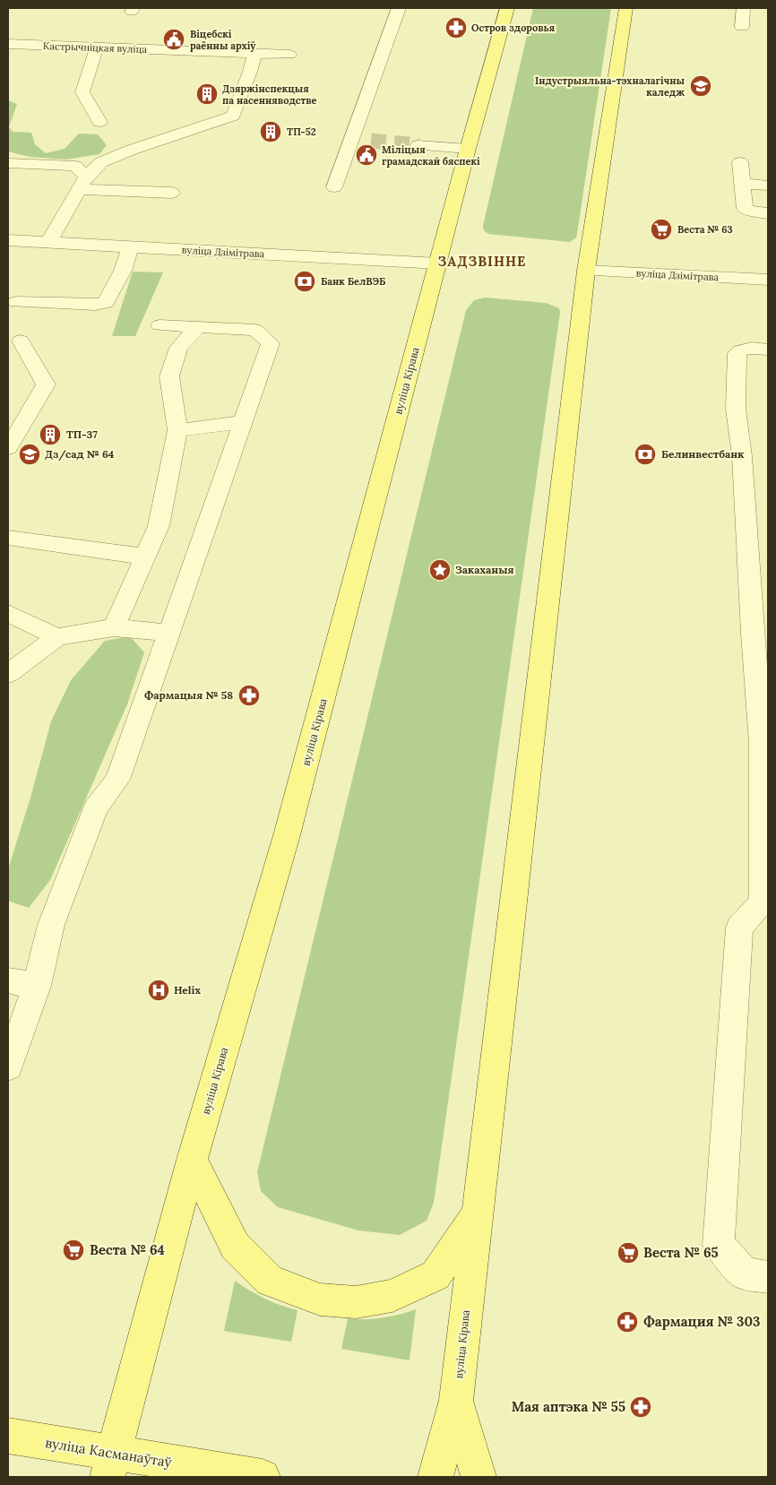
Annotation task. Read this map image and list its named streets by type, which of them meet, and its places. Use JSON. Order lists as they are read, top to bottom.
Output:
{
  "streets": {
    "main road": ["вуліца Кірава", "вуліца Касманаўтаў"],
    "street": ["Кастрычніцкая вуліца", "вуліца Дзімітрава"]
  },
  "crossings": [
    ["вуліца Дзімітрава", "вуліца Кірава"],
    ["вуліца Кірава", "вуліца Касманаўтаў"]
  ],
  "districts": ["ЗАДЗВІННЕ"],
  "places": {
    "pharmacy": [
      "Остров здоровья",
      "Фармацыя № 58",
      "Фармация № 303",
      "Мая аптэка № 55"
    ],
    "public building": ["Віцебскі раённы архіў", "Міліцыя грамадскай бяспекі"],
    "school or university": ["Індустрыяльна-тэхналагічны каледж", "Дз/сад № 64"],
    "building": ["Дзяржінспекцыя па насенняводстве", "ТП-52", "ТП-37"],
    "supermarket": ["Веста № 63", "Веста № 64", "Веста № 65"],
    "bank": ["Банк БелВЭБ", "Белинвестбанк"],
    "place": ["Закаханыя"],
    "hospital": ["Helix"]
  }
}
